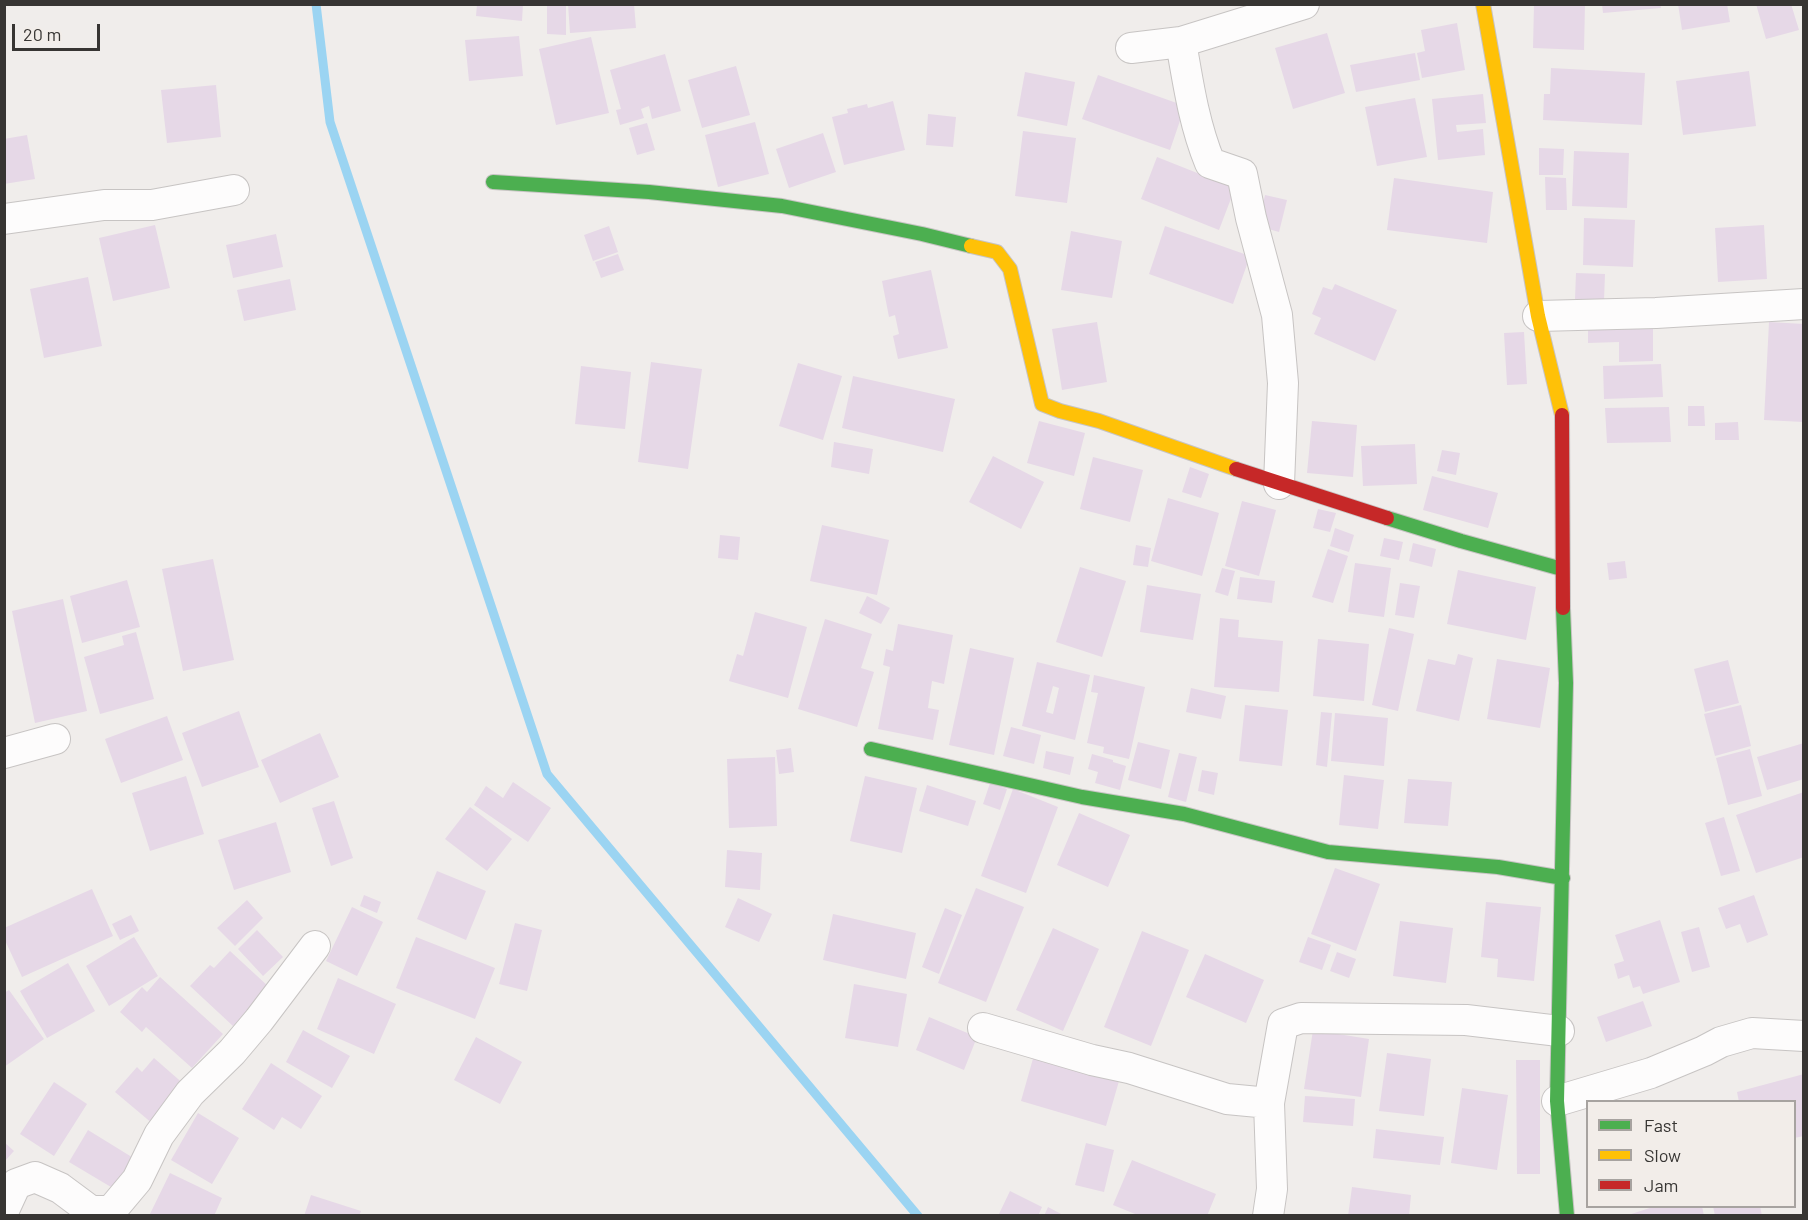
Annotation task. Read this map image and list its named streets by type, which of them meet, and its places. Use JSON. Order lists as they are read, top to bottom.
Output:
{
  "legend": ["Fast", "Slow", "Jam"],
  "scale_bar": "20 m"
}
